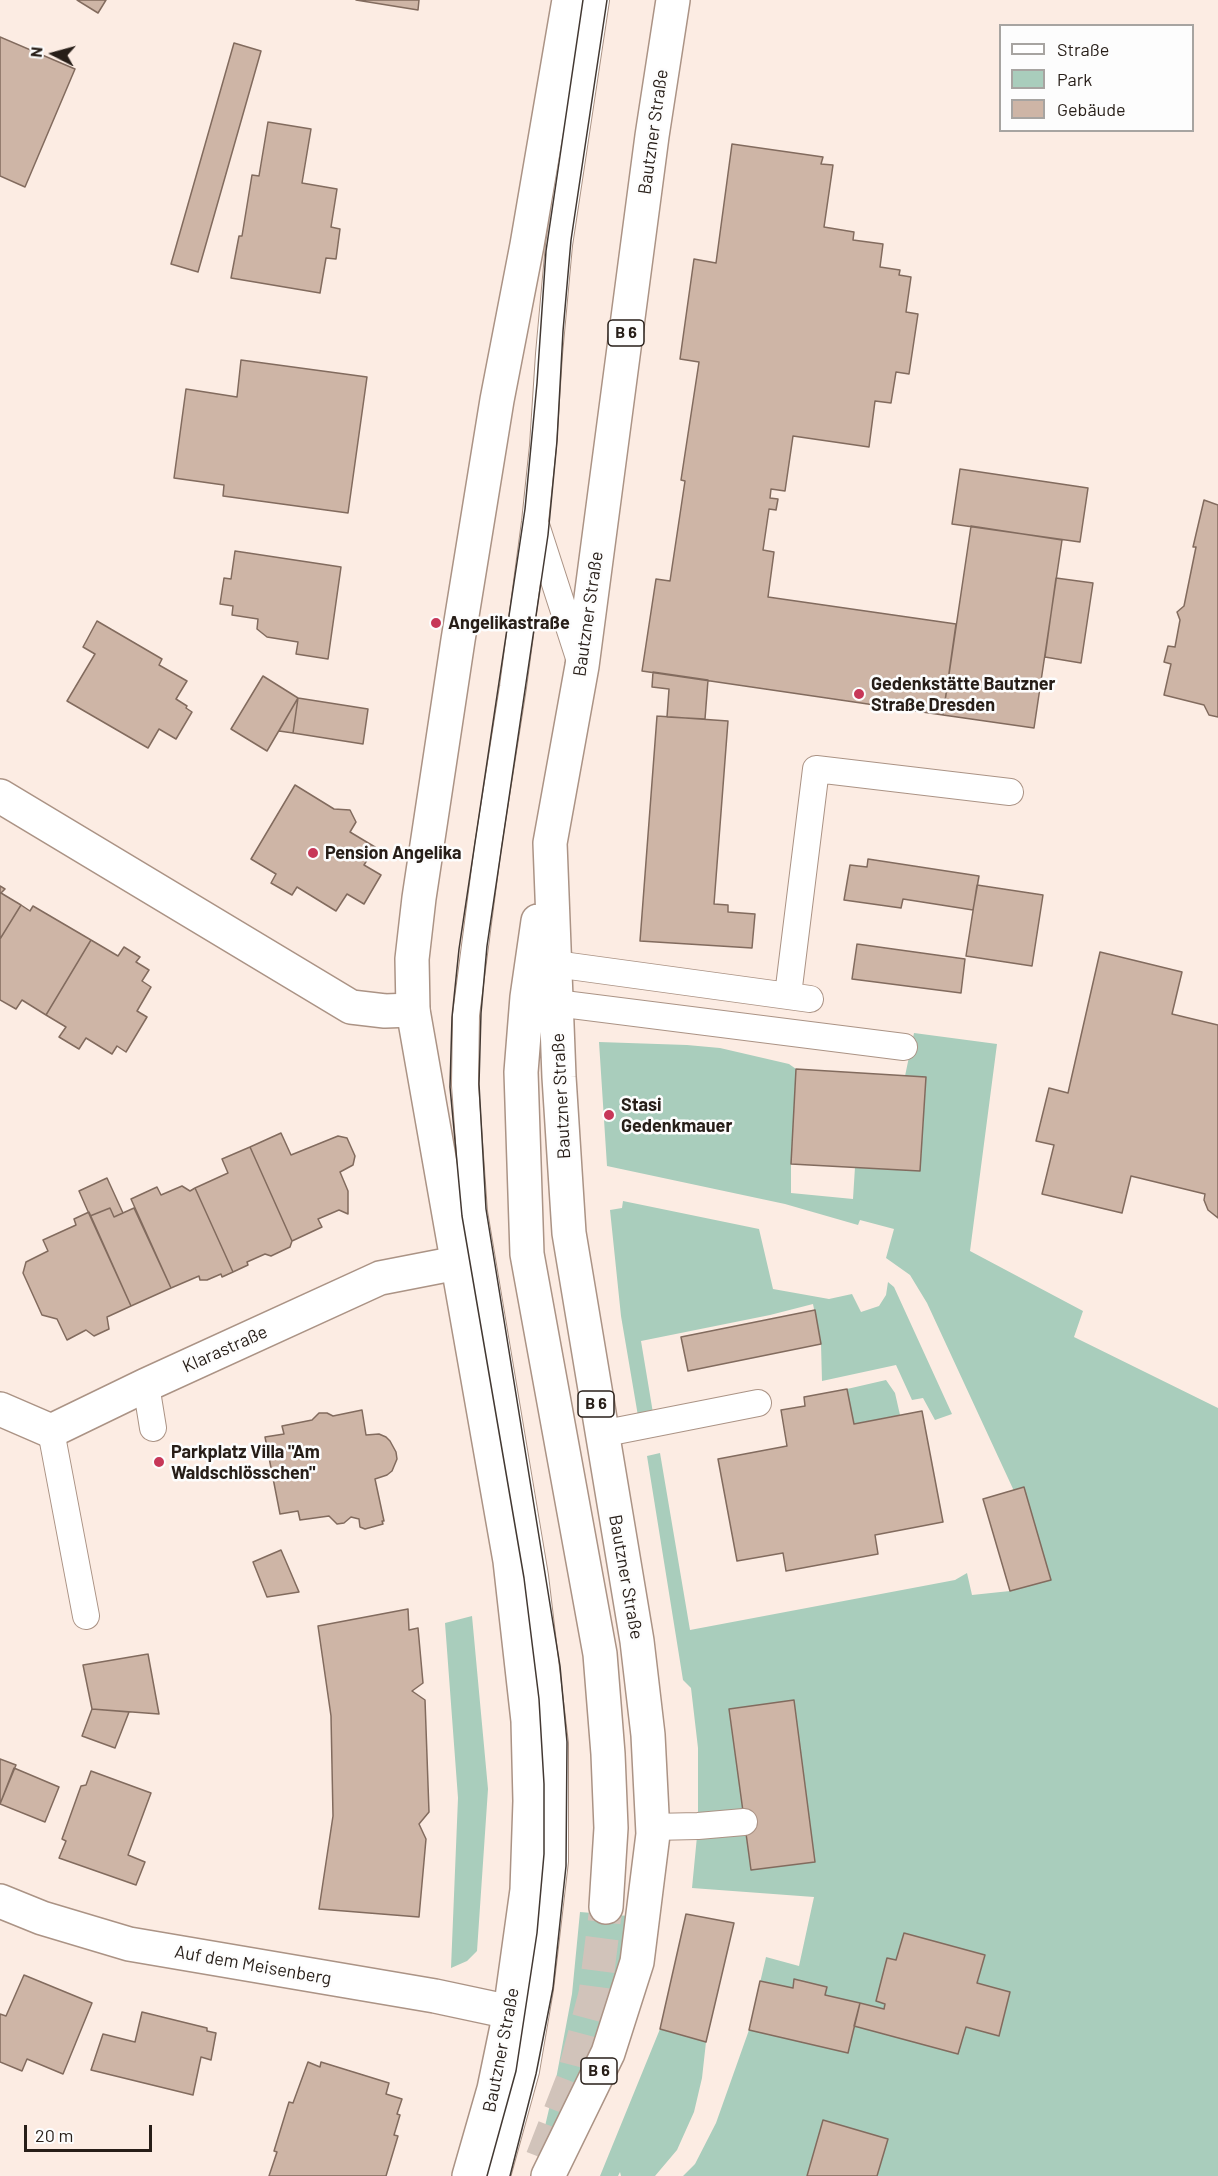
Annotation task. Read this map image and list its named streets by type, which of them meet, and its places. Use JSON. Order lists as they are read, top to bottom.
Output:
{
  "streets": {
    "main road": [
      "Bautzner Straße",
      "B 6",
      "Klarastraße",
      "Auf dem Meisenberg"
    ]
  },
  "crossings": [
    ["Bautzner Straße", "Klarastraße"],
    ["Bautzner Straße", "Auf dem Meisenberg"]
  ],
  "places": [
    "Angelikastraße",
    "Gedenkstätte Bautzner Straße Dresden",
    "Pension Angelika",
    "Stasi Gedenkmauer",
    "Parkplatz Villa \"Am Waldschlösschen\""
  ],
  "legend": ["Straße", "Park", "Gebäude"],
  "scale_bar": "20 m",
  "north": "left"
}
